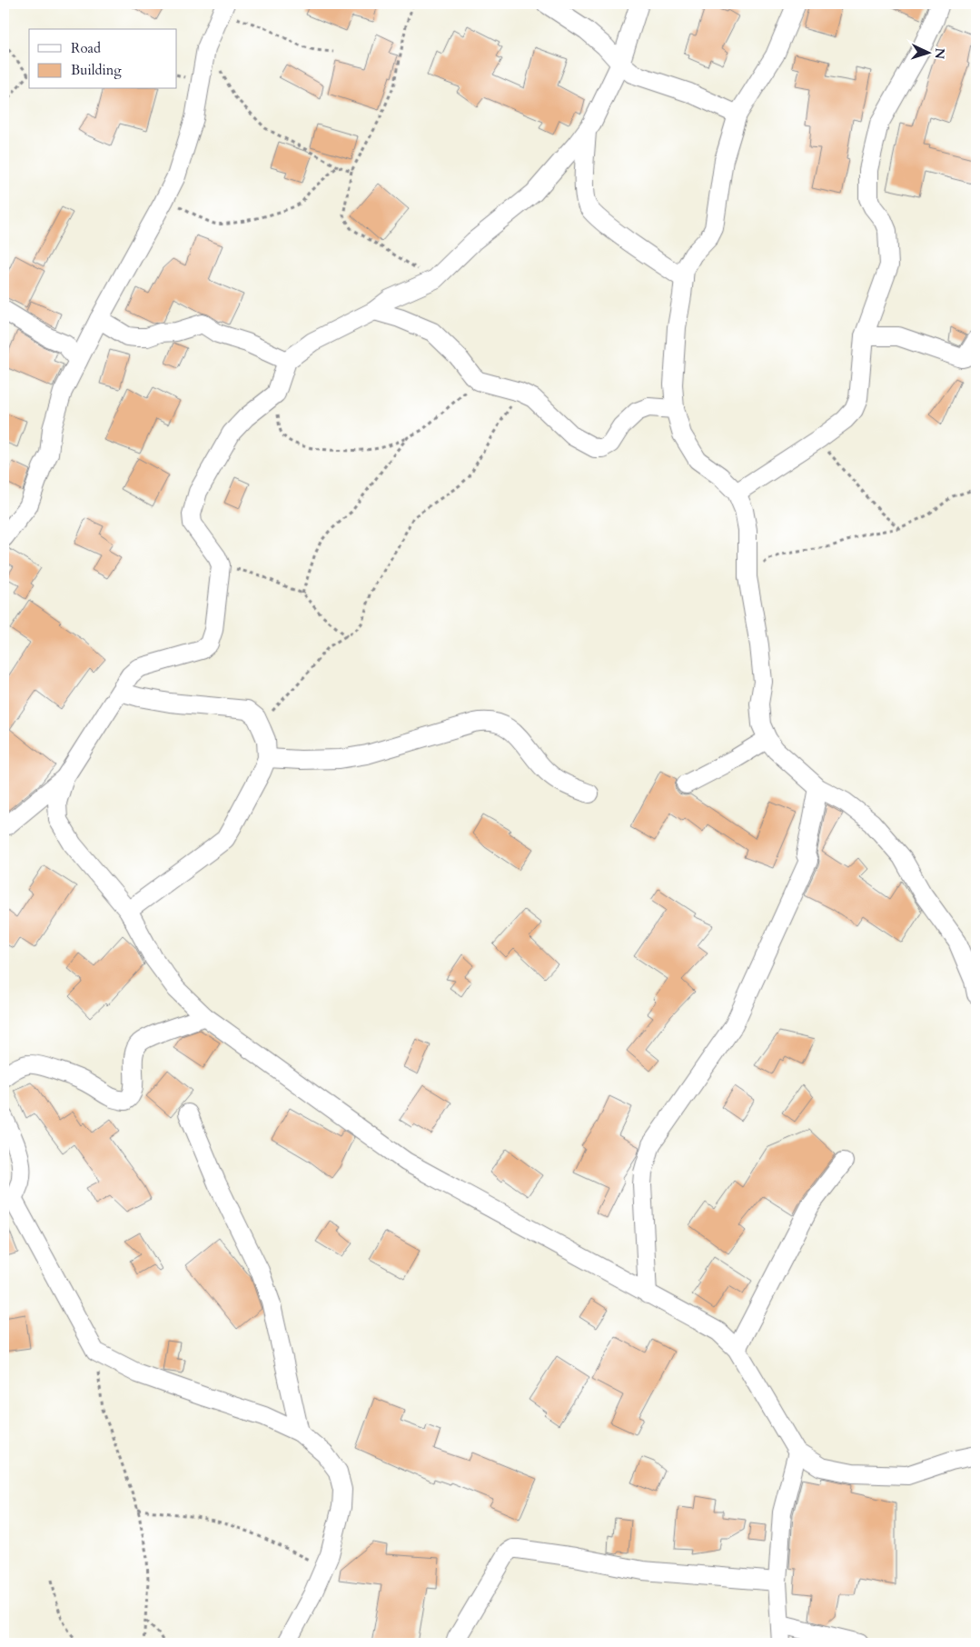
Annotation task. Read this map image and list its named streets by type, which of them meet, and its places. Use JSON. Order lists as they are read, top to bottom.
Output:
{
  "legend": ["Road", "Building"],
  "north": "right"
}
